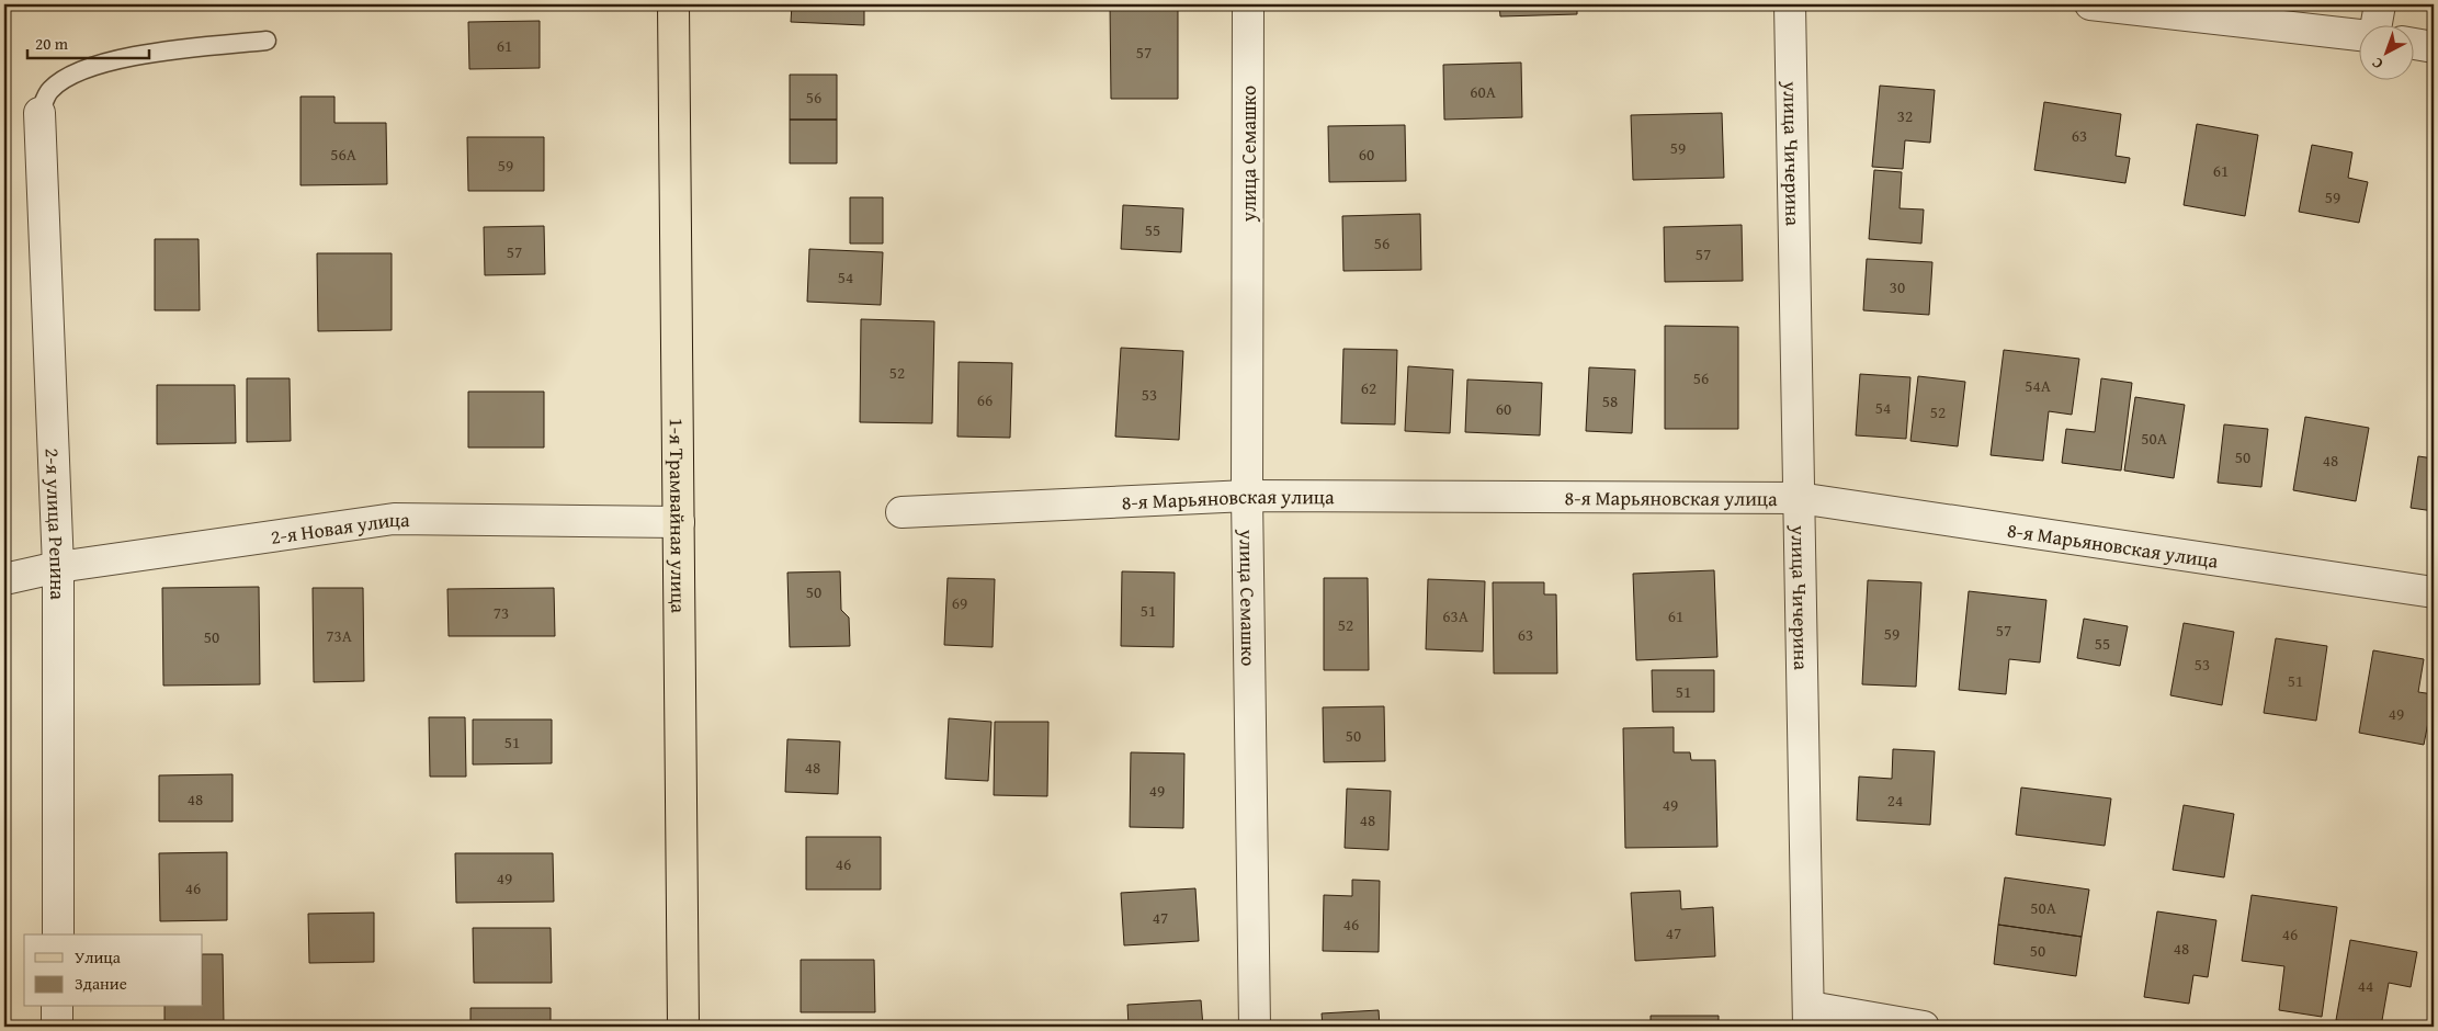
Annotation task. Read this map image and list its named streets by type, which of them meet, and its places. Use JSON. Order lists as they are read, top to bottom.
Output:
{
  "streets": {
    "main road": ["1-я Трамвайная улица"],
    "street": [
      "улица Семашко",
      "улица Чичерина",
      "8-я Марьяновская улица",
      "2-я улица Репина",
      "2-я Новая улица"
    ]
  },
  "crossings": [
    ["улица Семашко", "8-я Марьяновская улица"],
    ["улица Чичерина", "8-я Марьяновская улица"],
    ["1-я Трамвайная улица", "2-я Новая улица"],
    ["2-я улица Репина", "2-я Новая улица"]
  ],
  "house_numbers": [
    "61",
    "57",
    "60А",
    "56",
    "32",
    "63",
    "59",
    "56А",
    "60",
    "59",
    "61",
    "59",
    "55",
    "56",
    "57",
    "57",
    "54",
    "30",
    "52",
    "56",
    "54А",
    "62",
    "53",
    "66",
    "58",
    "54",
    "60",
    "52",
    "50А",
    "50",
    "48",
    "50",
    "69",
    "51",
    "73",
    "63А",
    "61",
    "52",
    "57",
    "59",
    "63",
    "73А",
    "50",
    "55",
    "53",
    "51",
    "51",
    "49",
    "50",
    "51",
    "48",
    "49",
    "48",
    "24",
    "49",
    "48",
    "46",
    "49",
    "46",
    "50А",
    "47",
    "46",
    "47",
    "46",
    "48",
    "50",
    "44"
  ],
  "legend": ["Улица", "Здание"],
  "scale_bar": "20 m",
  "north": "bottom left"
}
